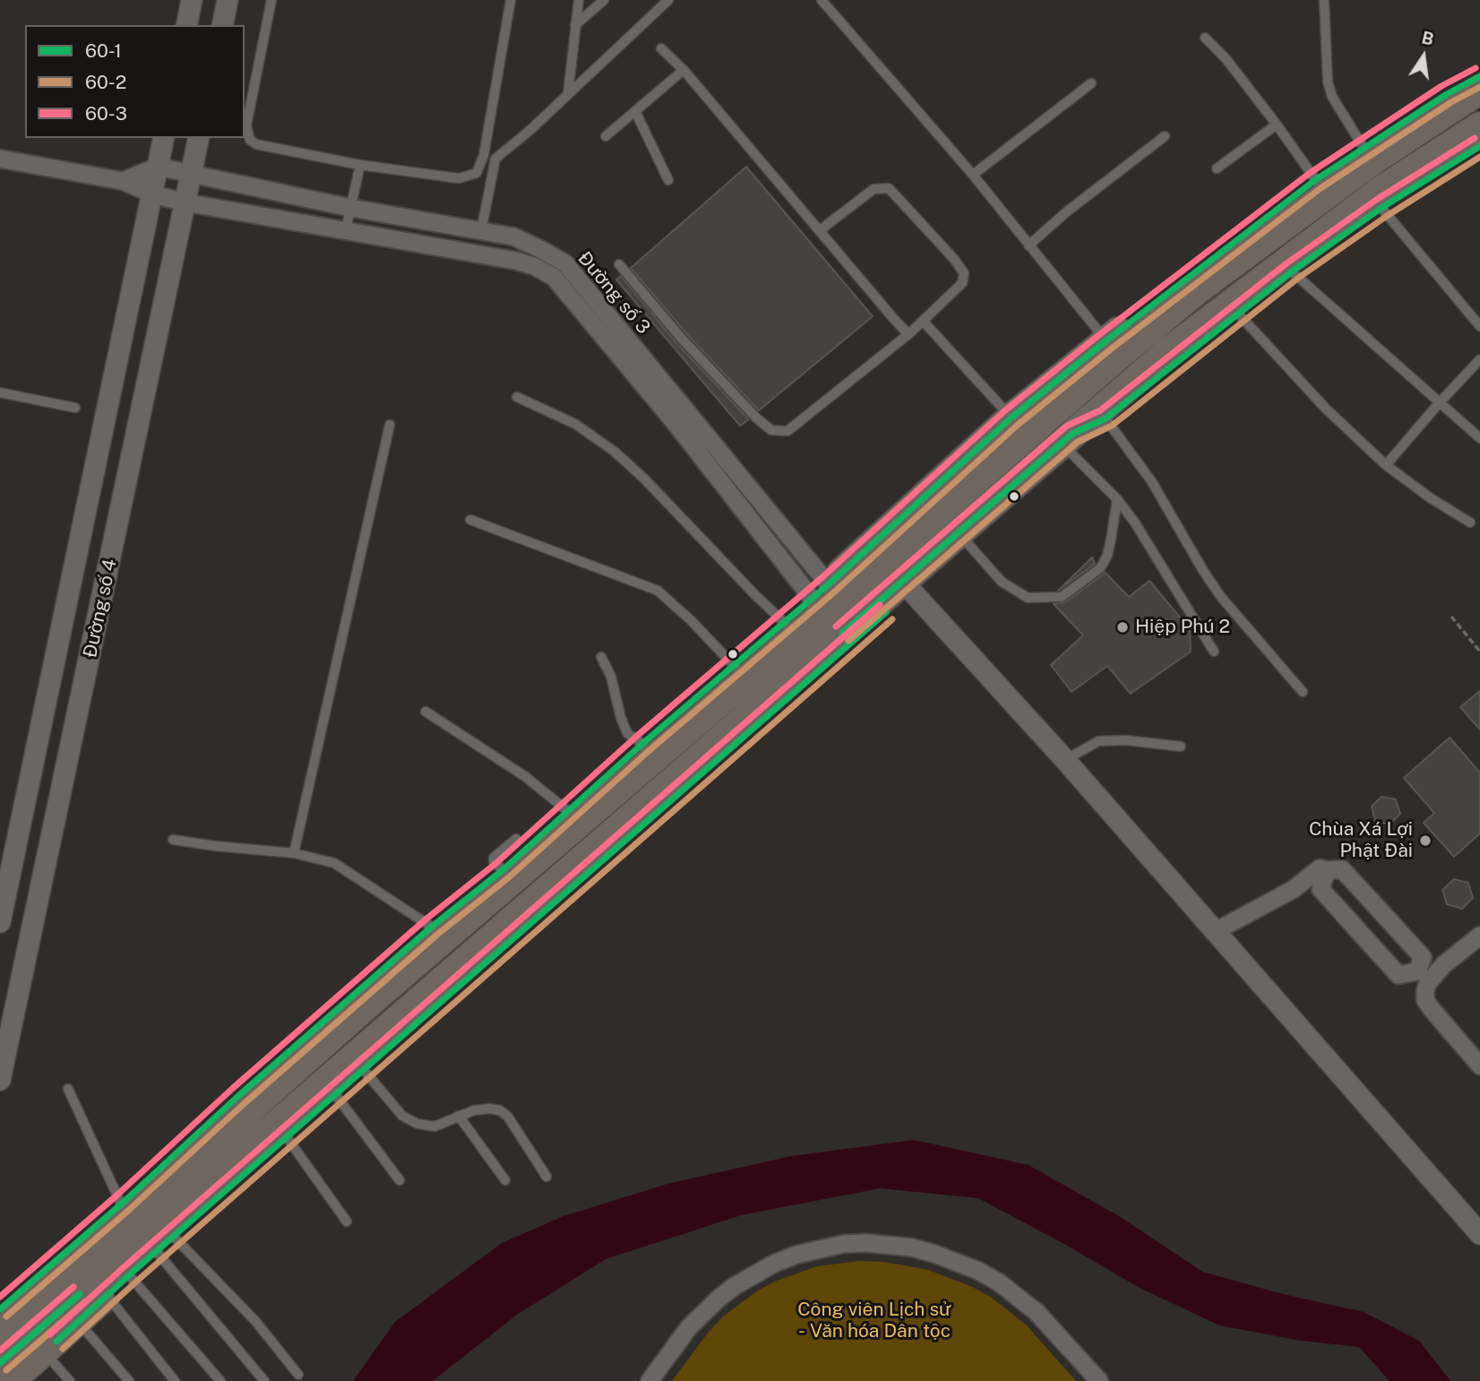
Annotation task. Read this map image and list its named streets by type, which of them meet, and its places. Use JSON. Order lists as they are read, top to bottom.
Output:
{
  "streets": {
    "street": ["Đường số 3", "Đường số 4"]
  },
  "crossings": [
    ["Đường số 3", "Đường số 4"]
  ],
  "parks": ["Công viên Lịch sử - Văn hóa Dân tộc"],
  "places": ["Hiệp Phú 2", "Chùa Xá Lợi Phật Đài"],
  "lines": ["transit line 60-3", "transit line 60-1", "transit line 60-2"],
  "legend": ["60-1", "60-2", "60-3"],
  "north": "top"
}
